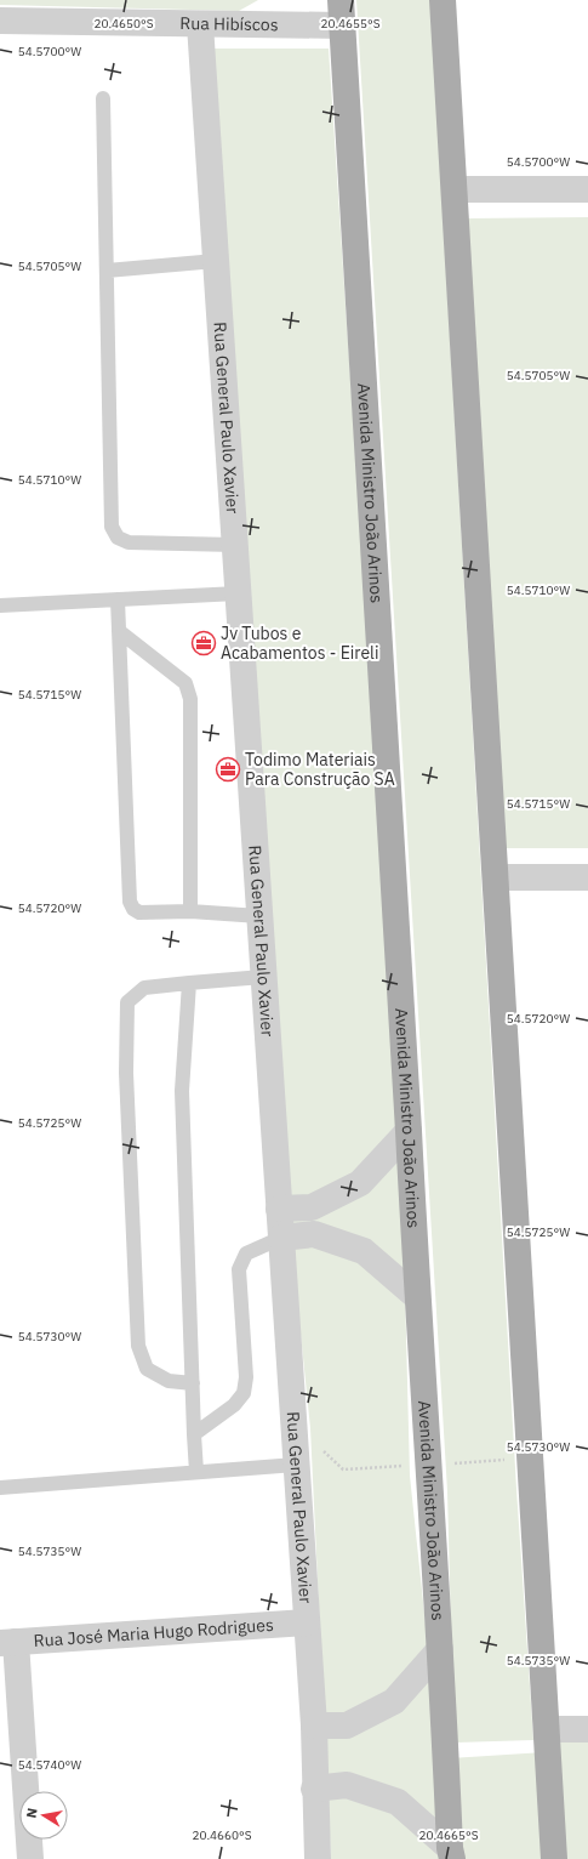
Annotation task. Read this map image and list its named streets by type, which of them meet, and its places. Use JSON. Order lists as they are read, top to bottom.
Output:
{
  "streets": {
    "main road": ["Avenida Ministro João Arinos"],
    "street": ["Rua Hibíscos", "Rua General Paulo Xavier", "Rua José Maria Hugo Rodrigues"]
  },
  "crossings": [
    ["Rua Hibíscos", "Rua General Paulo Xavier"],
    ["Rua Hibíscos", "Avenida Ministro João Arinos"],
    ["Rua General Paulo Xavier", "Rua José Maria Hugo Rodrigues"]
  ],
  "places": {
    "office": ["Jv Tubos e Acabamentos - Eireli", "Todimo Materiais Para Construção SA"]
  },
  "north": "left",
  "coordinates": [
    "20.4650°S",
    "20.4655°S",
    "54.5700°W",
    "54.5705°W",
    "54.5710°W",
    "54.5715°W",
    "54.5720°W",
    "54.5725°W",
    "54.5730°W",
    "54.5735°W",
    "54.5740°W",
    "20.4660°S",
    "20.4665°S"
  ]
}
